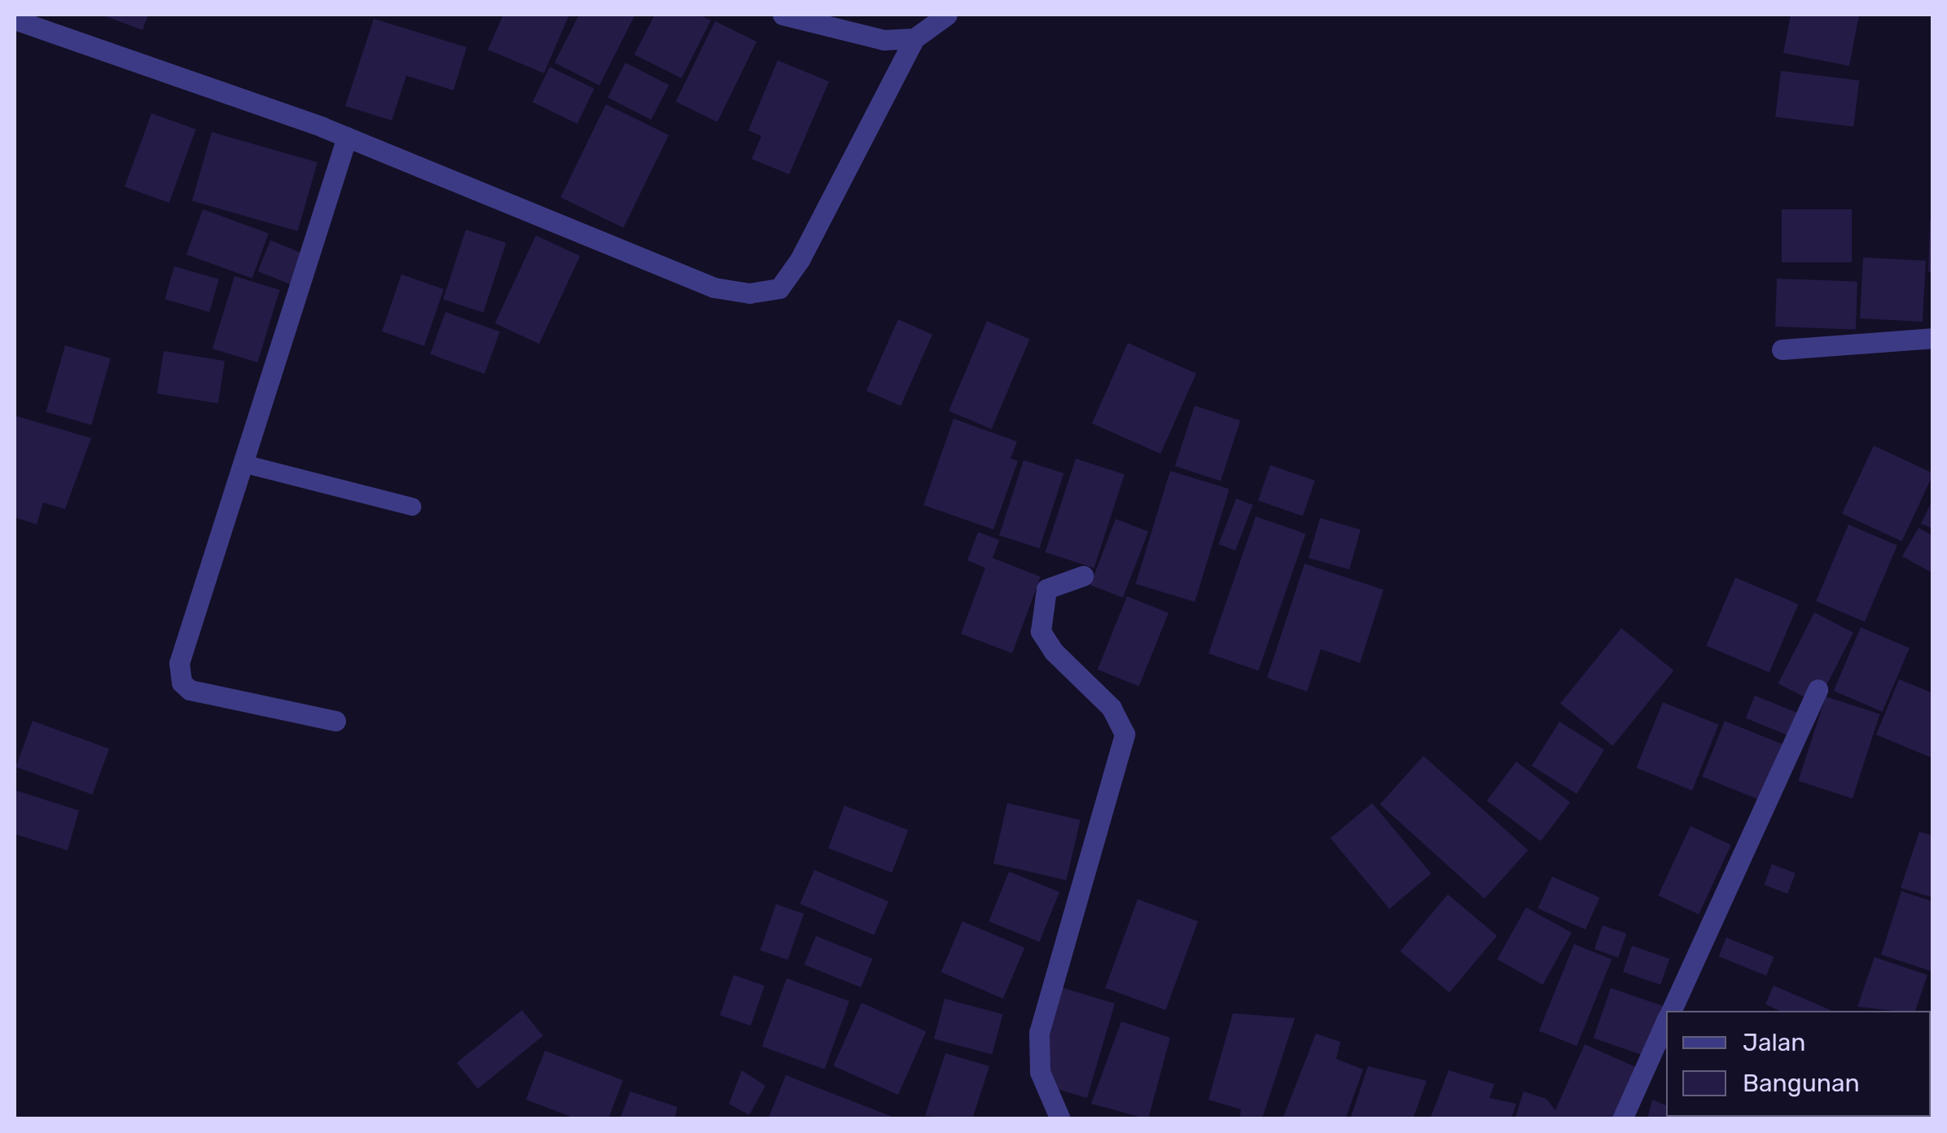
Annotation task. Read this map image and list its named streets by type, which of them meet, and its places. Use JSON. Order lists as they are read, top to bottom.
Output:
{
  "legend": ["Jalan", "Bangunan"]
}
